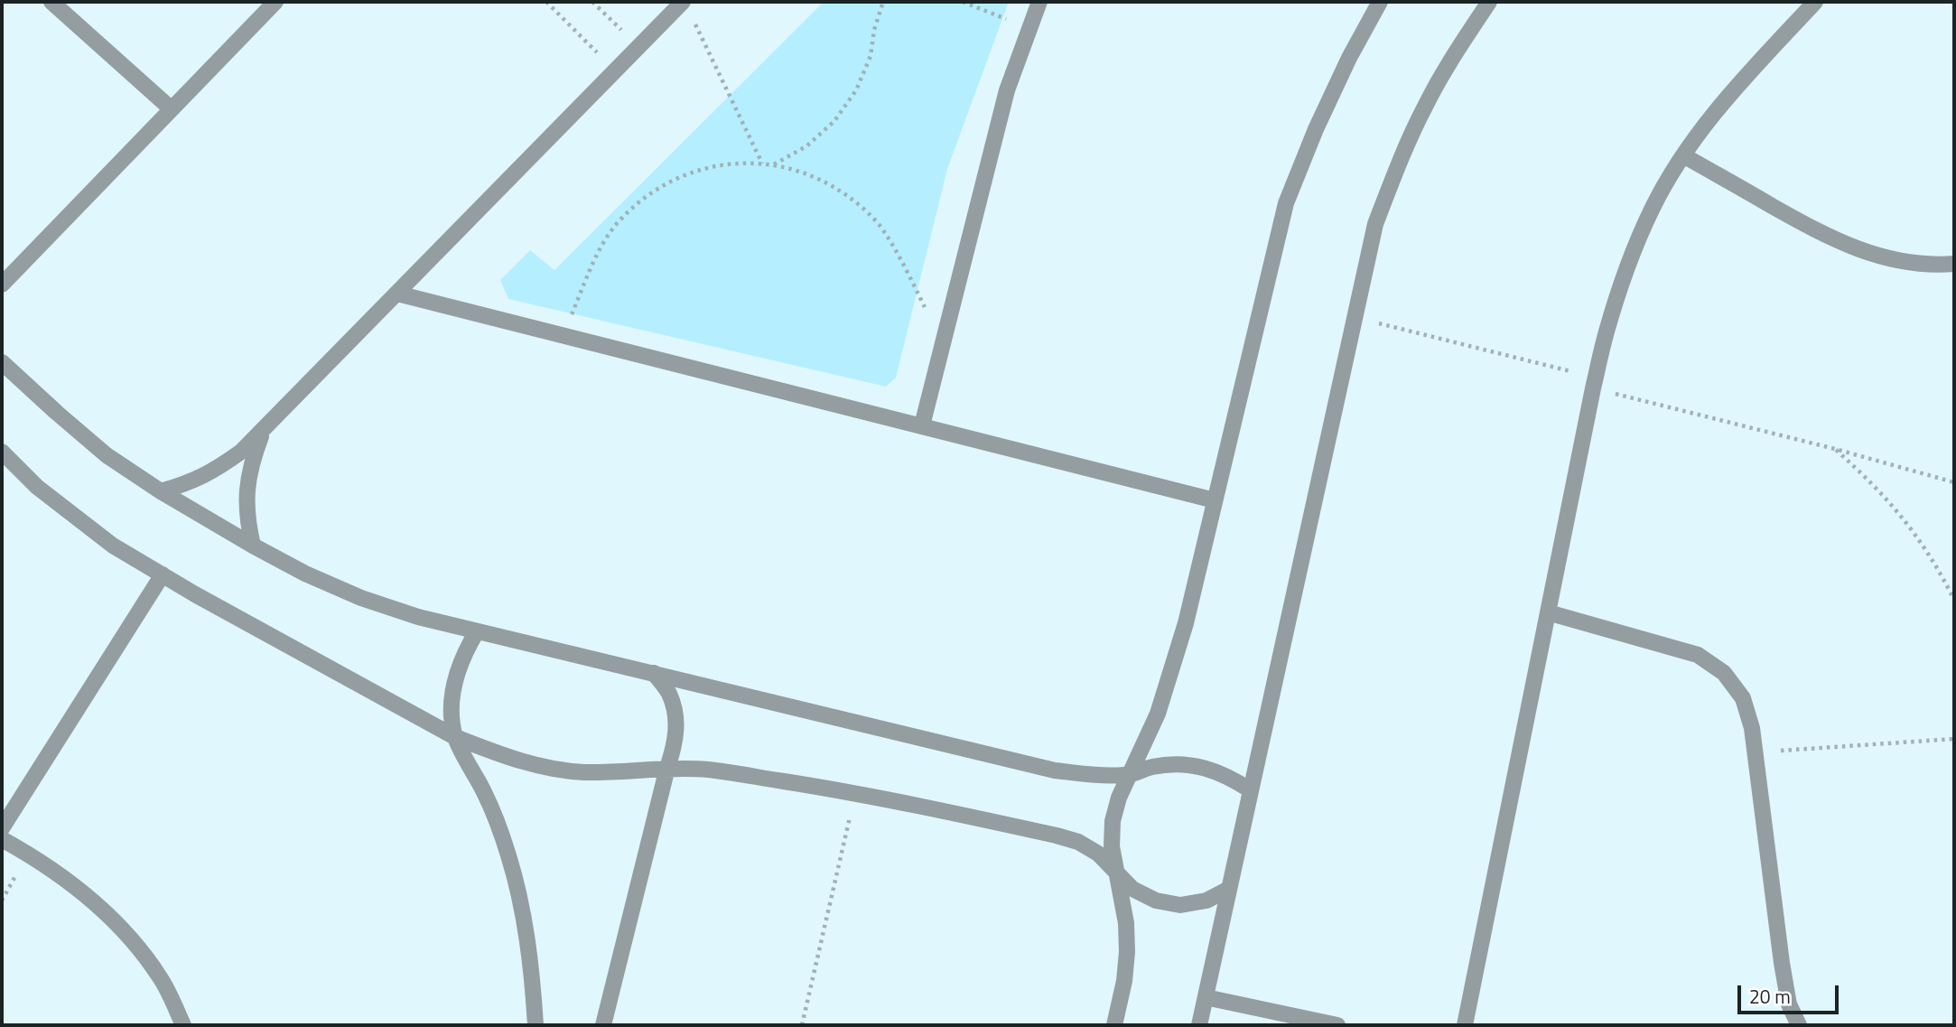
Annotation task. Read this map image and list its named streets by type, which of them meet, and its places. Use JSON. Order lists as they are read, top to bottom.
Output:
{
  "scale_bar": "20 m"
}
